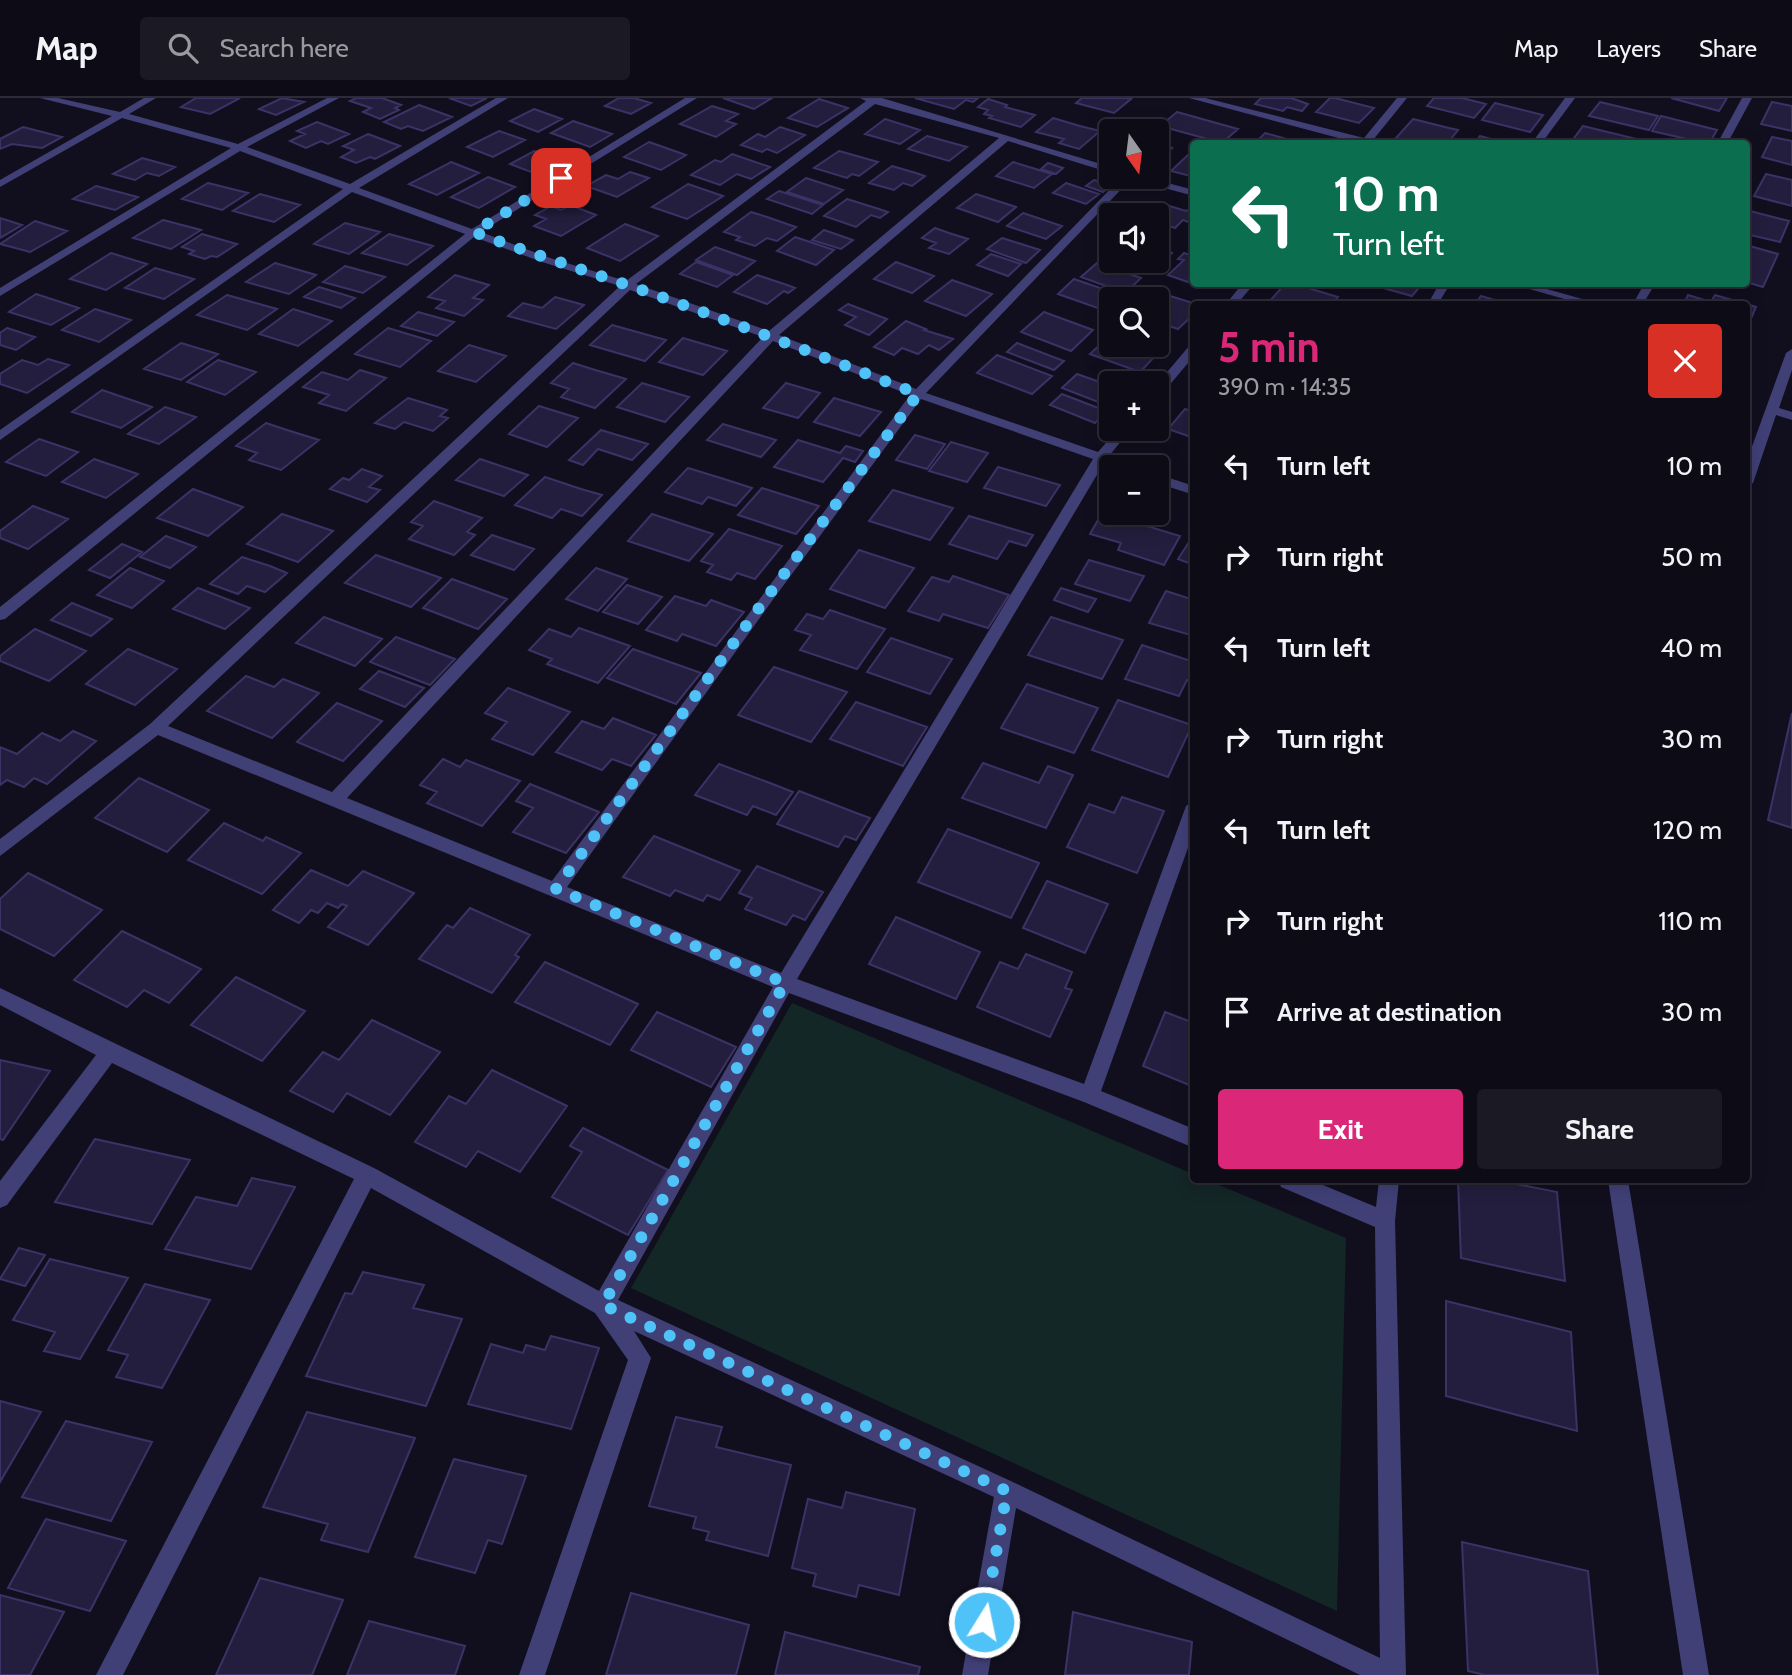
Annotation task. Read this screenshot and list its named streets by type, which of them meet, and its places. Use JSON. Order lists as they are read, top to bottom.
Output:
{
  "north": "bottom",
  "page": {
    "header": "Map",
    "search": "Search here",
    "nav": ["Map", "Layers", "Share"],
    "map_buttons": ["+", "−"],
    "turn": ["10 m", "Turn left"],
    "heading": ["5 min", "390 m · 14:35"],
    "list": [
      {
        "name": "Turn left",
        "value": "10 m"
      },
      {
        "name": "Turn right",
        "value": "50 m"
      },
      {
        "name": "Turn left",
        "value": "40 m"
      },
      {
        "name": "Turn right",
        "value": "30 m"
      },
      {
        "name": "Turn left",
        "value": "120 m"
      },
      {
        "name": "Turn right",
        "value": "110 m"
      },
      {
        "name": "Arrive at destination",
        "value": "30 m"
      }
    ],
    "buttons": ["Exit", "Share"]
  }
}
